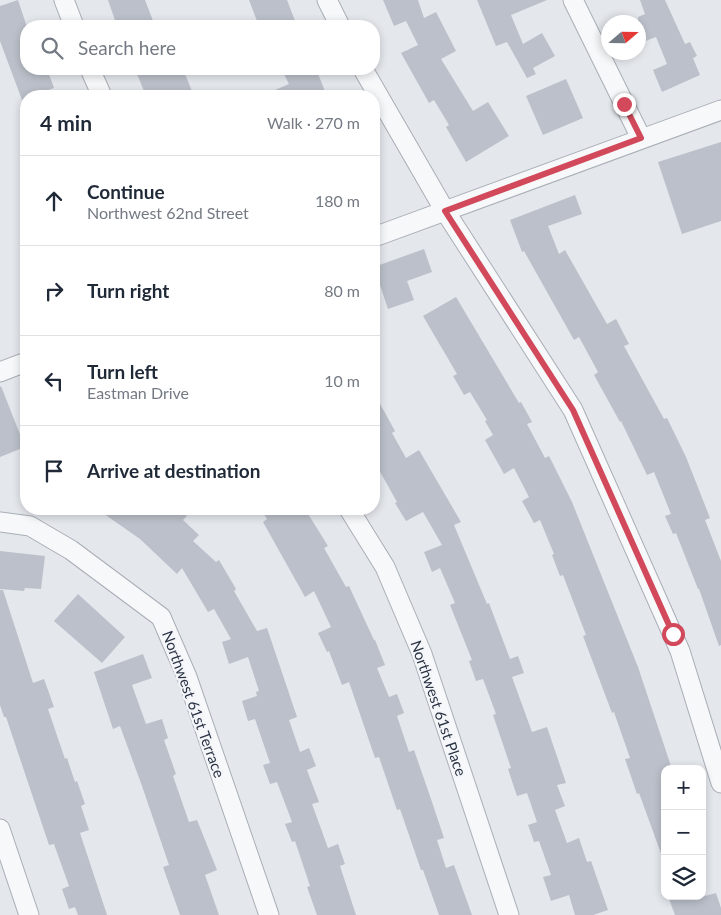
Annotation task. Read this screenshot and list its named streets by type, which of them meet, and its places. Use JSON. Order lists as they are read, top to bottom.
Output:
{
  "streets": {
    "street": ["Northwest 61st Terrace", "Northwest 61st Place"]
  },
  "north": "right",
  "page": {
    "search": "Search here",
    "heading": ["4 min", "Walk · 270 m"],
    "list": [
      ["Continue", "Northwest 62nd Street", "180 m"],
      ["Turn right", "80 m"],
      ["Turn left", "Eastman Drive", "10 m"],
      "Arrive at destination"
    ],
    "map_buttons": ["+", "−"]
  }
}
